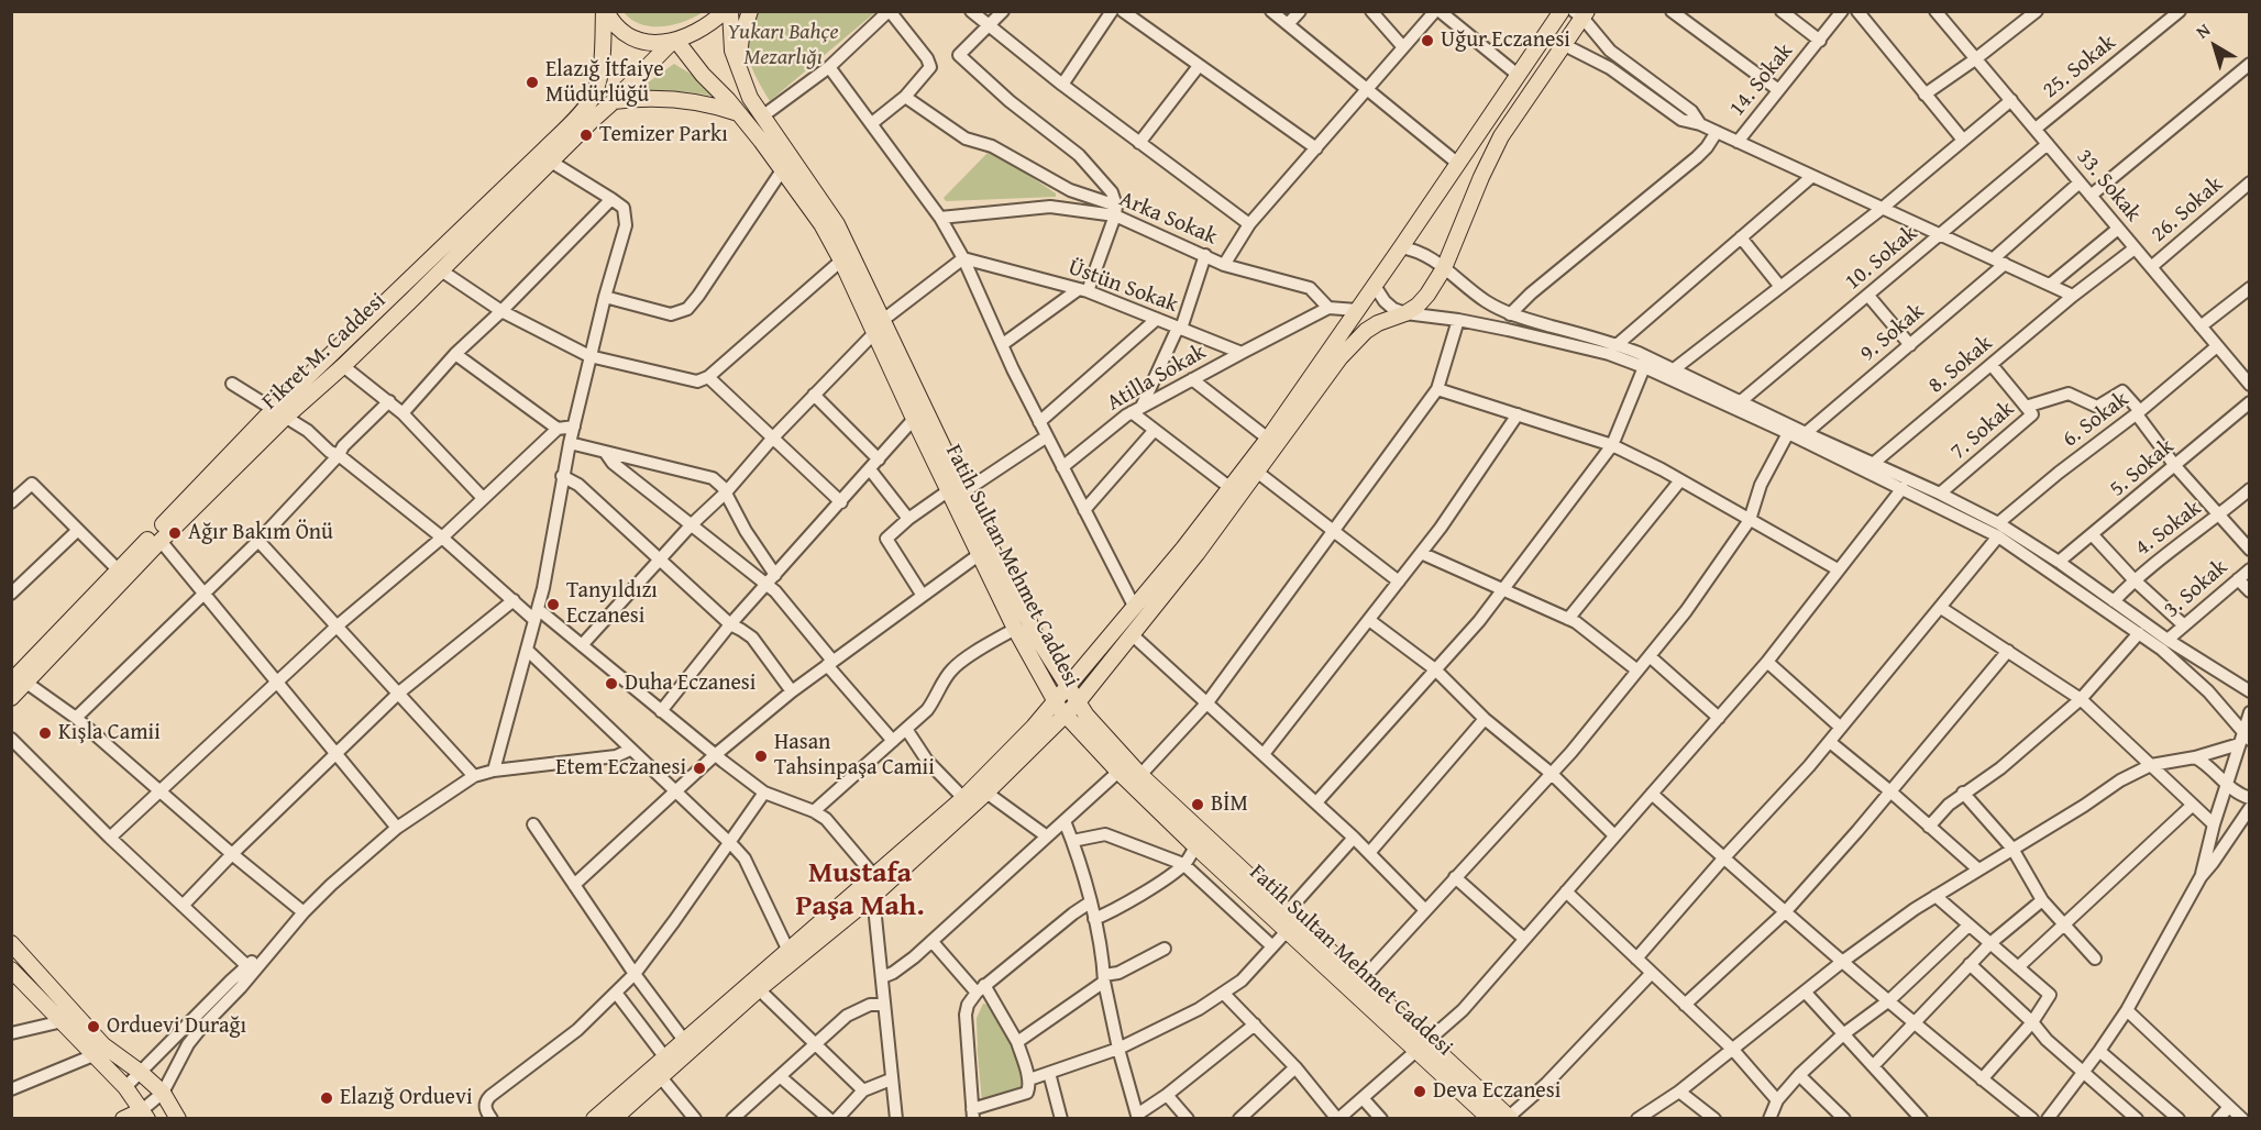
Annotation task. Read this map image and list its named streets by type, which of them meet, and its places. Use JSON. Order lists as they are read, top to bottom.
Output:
{
  "streets": {
    "main road": ["Fikret M. Caddesi", "Fatih Sultan Mehmet Caddesi"],
    "street": [
      "25. Sokak",
      "14. Sokak",
      "33. Sokak",
      "26. Sokak",
      "Arka Sokak",
      "10. Sokak",
      "Üstün Sokak",
      "9. Sokak",
      "8. Sokak",
      "Atilla Sokak",
      "6. Sokak",
      "7. Sokak",
      "5. Sokak",
      "4. Sokak",
      "3. Sokak"
    ]
  },
  "crossings": [
    ["25. Sokak", "33. Sokak"],
    ["33. Sokak", "26. Sokak"],
    ["33. Sokak", "10. Sokak"],
    ["33. Sokak", "9. Sokak"],
    ["33. Sokak", "8. Sokak"],
    ["33. Sokak", "6. Sokak"],
    ["Üstün Sokak", "Atilla Sokak"],
    ["Fikret M. Caddesi", "Fatih Sultan Mehmet Caddesi"],
    ["8. Sokak", "7. Sokak"]
  ],
  "districts": ["Mustafa Paşa Mah."],
  "parks": ["Yukarı Bahçe Mezarlığı"],
  "places": [
    "Uğur Eczanesi",
    "Elazığ İtfaiye Müdürlüğü",
    "Temizer Parkı",
    "Ağır Bakım Önü",
    "Tanyıldızı Eczanesi",
    "Duha Eczanesi",
    "Kışla Camii",
    "Hasan Tahsinpaşa Camii",
    "Etem Eczanesi",
    "BİM",
    "Orduevi Durağı",
    "Deva Eczanesi",
    "Elazığ Orduevi"
  ],
  "north": "top left"
}
